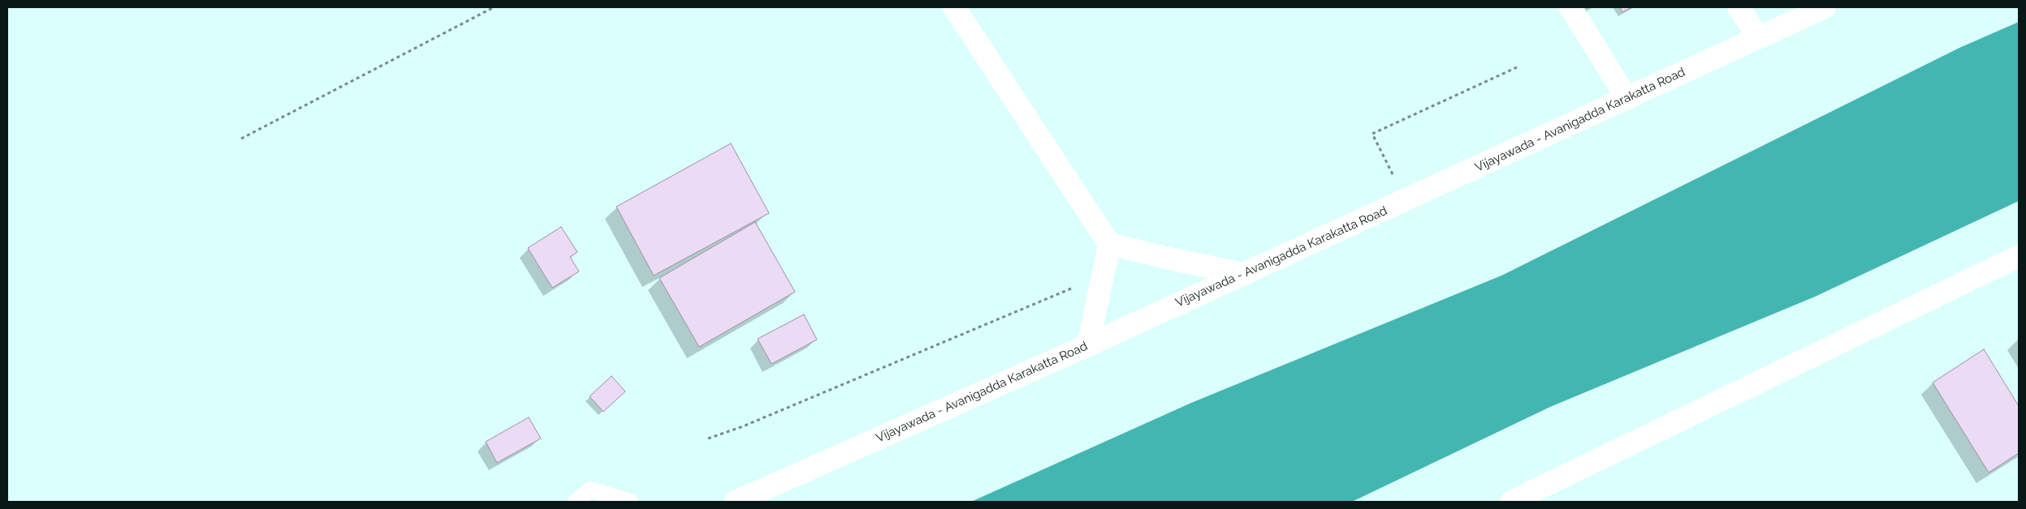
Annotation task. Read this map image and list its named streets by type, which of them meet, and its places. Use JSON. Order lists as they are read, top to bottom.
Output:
{
  "streets": {
    "street": ["Vijayawada - Avanigadda Karakatta Road"]
  }
}
